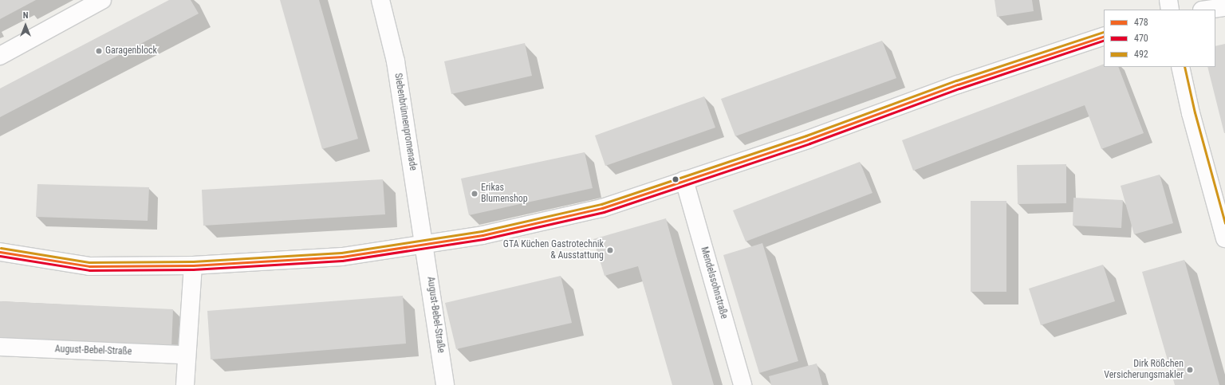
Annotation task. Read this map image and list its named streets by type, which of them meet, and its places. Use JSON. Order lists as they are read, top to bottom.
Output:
{
  "streets": {
    "street": ["Siebenbrünnenpromenade", "Mendelssohnstraße", "August-Bebel-Straße"]
  },
  "crossings": [
    ["Siebenbrünnenpromenade", "August-Bebel-Straße"]
  ],
  "places": [
    "Garagenblock",
    "Erikas Blumenshop",
    "GTA Küchen Gastrotechnik & Ausstattung",
    "Dirk Rößchen Versicherungsmakler"
  ],
  "lines": ["transit line 492", "transit line 478", "transit line 470"],
  "legend": ["478", "470", "492"],
  "north": "top"
}
